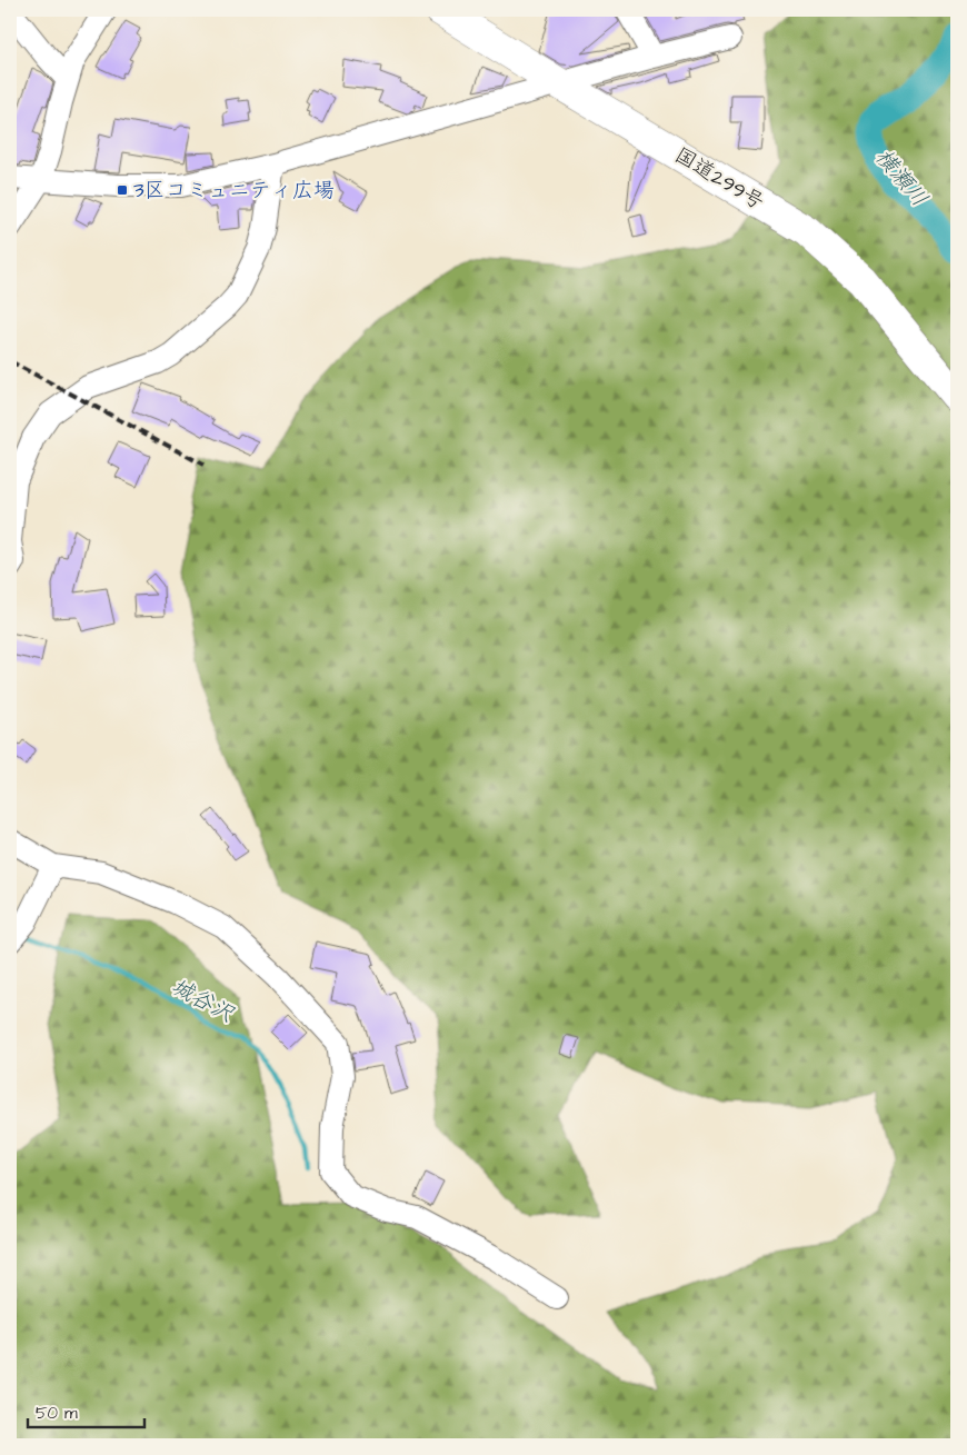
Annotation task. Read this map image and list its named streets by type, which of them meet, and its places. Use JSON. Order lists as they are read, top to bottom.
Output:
{
  "streets": {
    "highway": ["国道299号"]
  },
  "water": ["横瀬川", "城谷沢"],
  "places": {
    "transit": ["3区コミュニティ広場"]
  },
  "scale_bar": "50 m"
}
